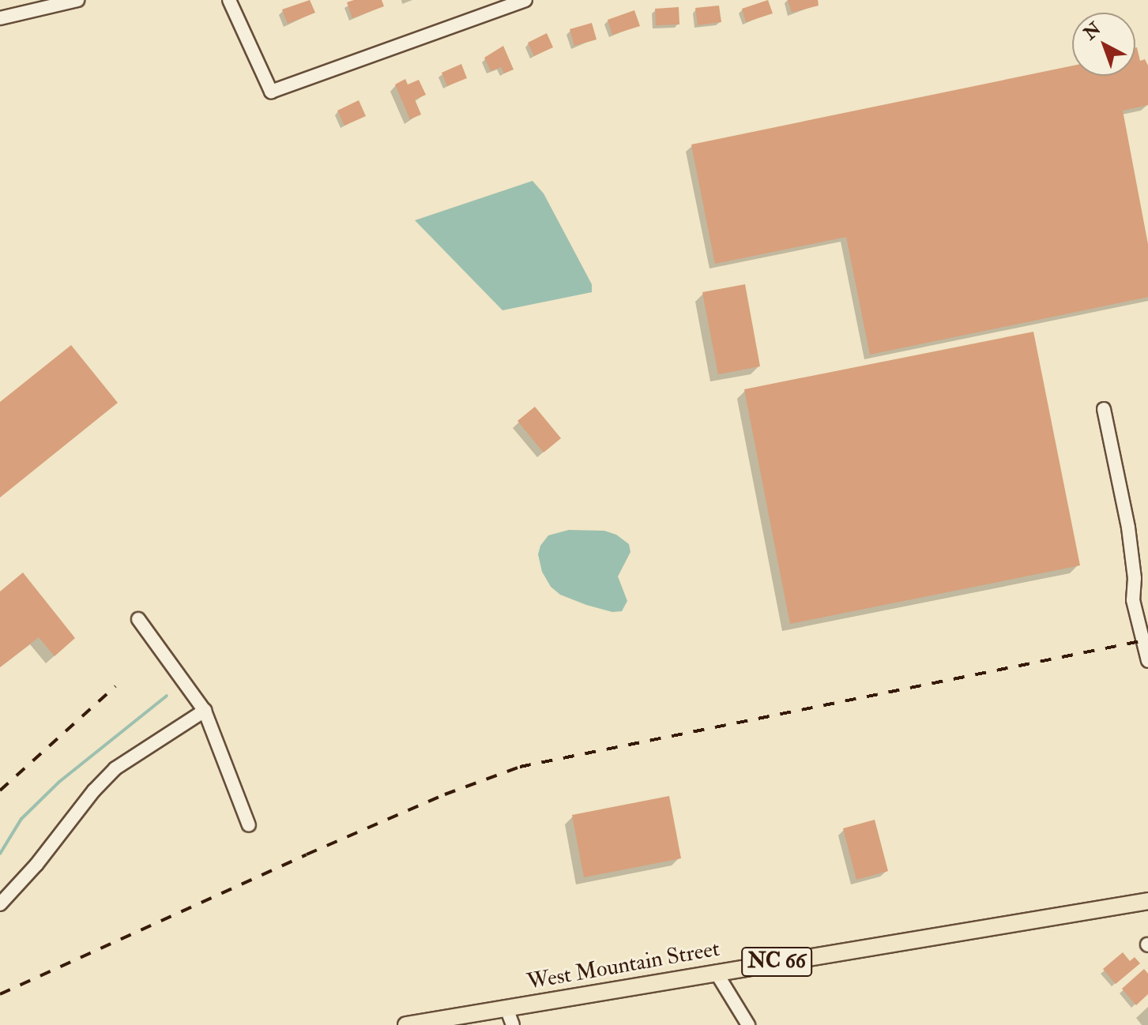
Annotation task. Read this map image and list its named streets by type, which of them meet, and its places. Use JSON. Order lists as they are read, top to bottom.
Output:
{
  "streets": {
    "main road": ["NC 66", "West Mountain Street"]
  },
  "north": "top left"
}
